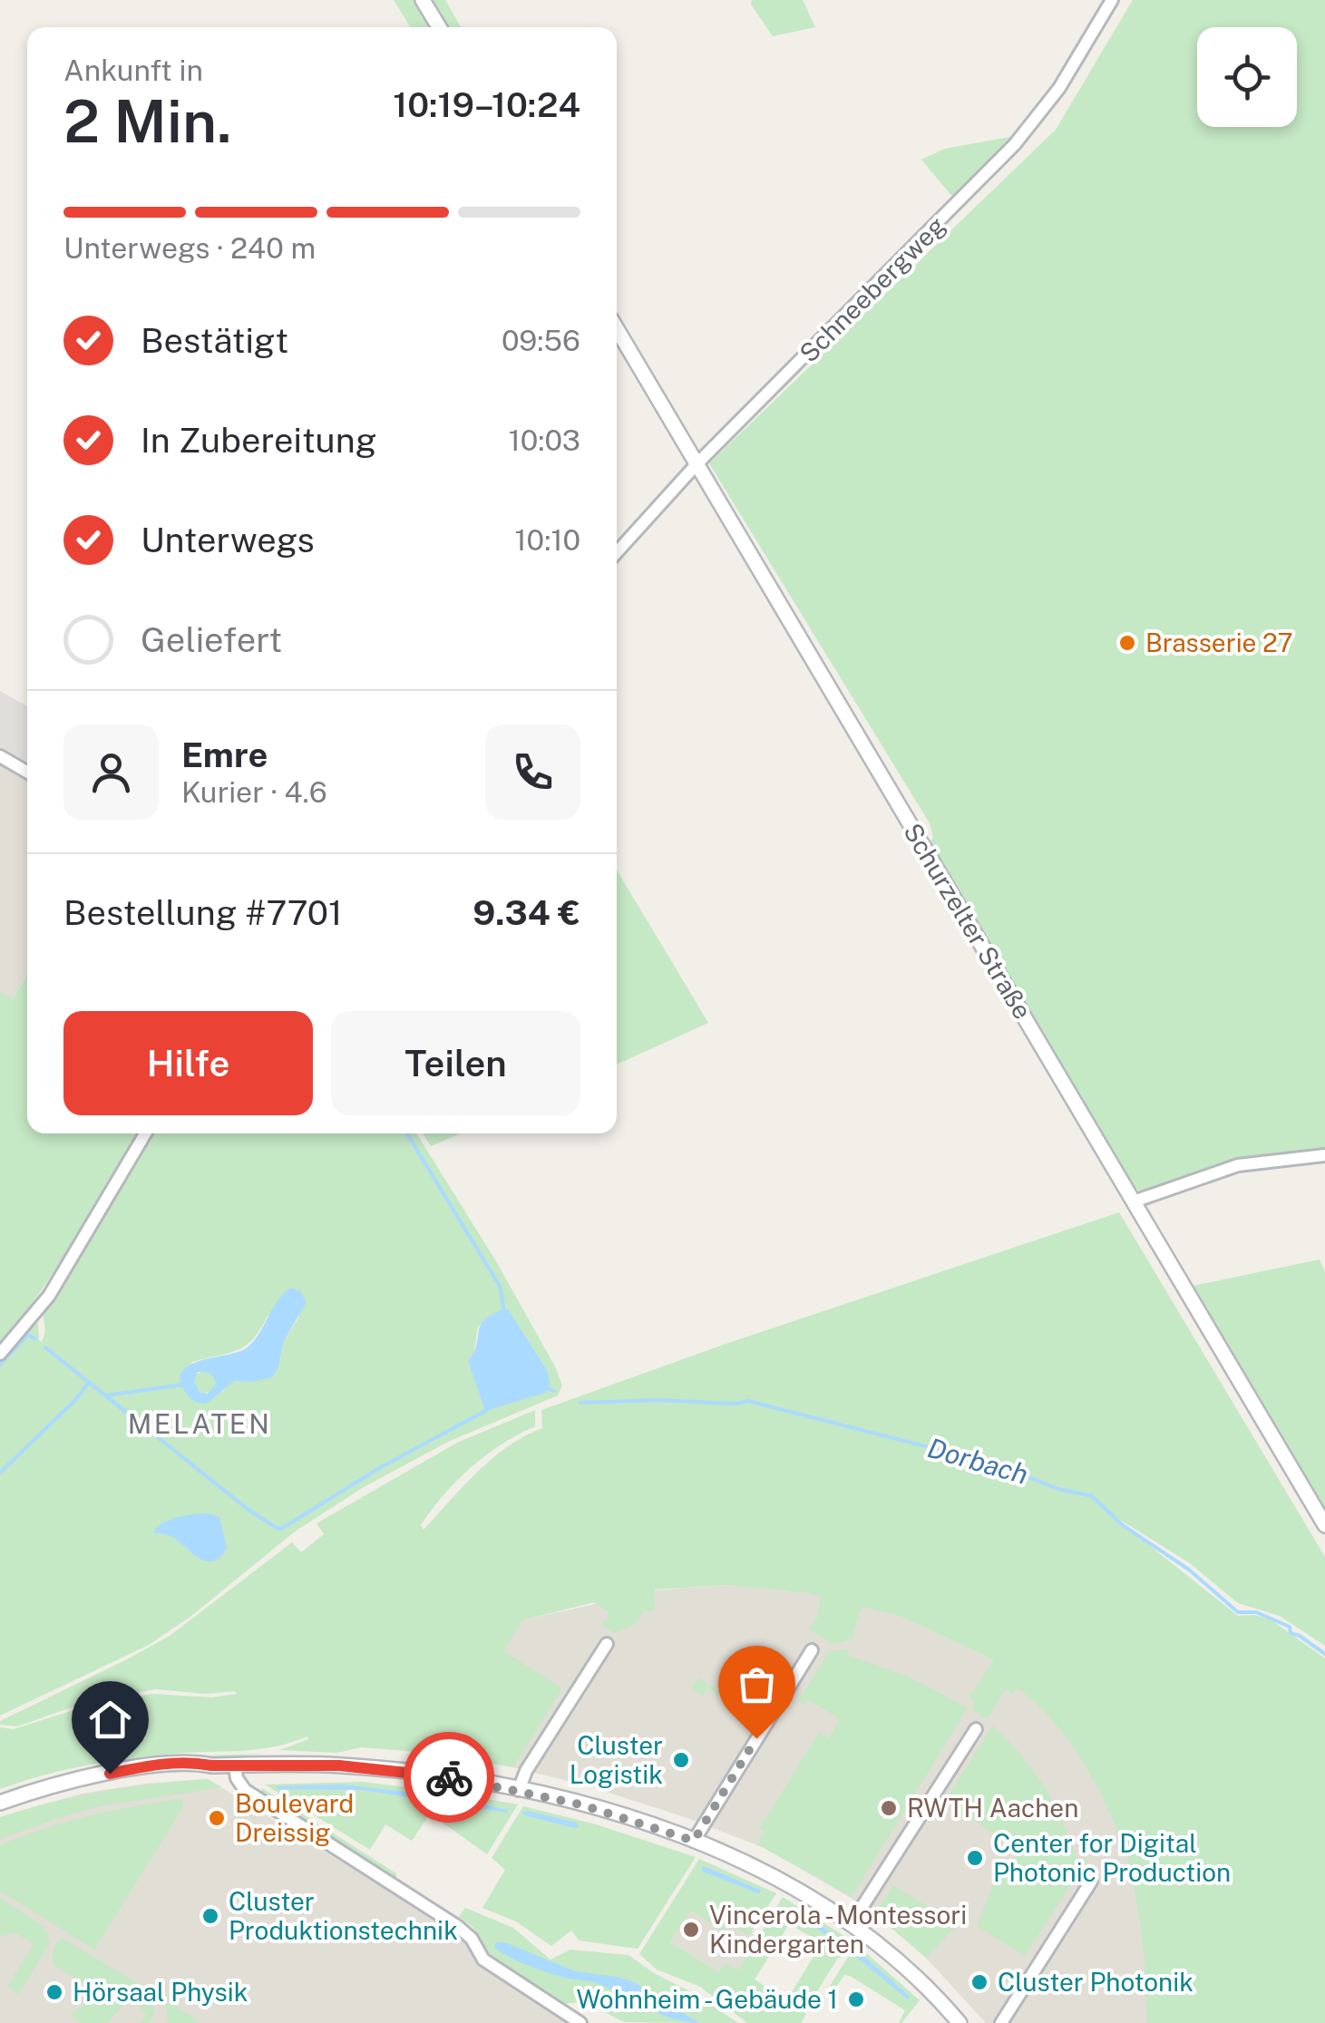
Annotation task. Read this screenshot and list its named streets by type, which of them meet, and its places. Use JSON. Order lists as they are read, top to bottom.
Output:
{
  "streets": {
    "street": ["Schneebergweg", "Schurzelter Straße"]
  },
  "crossings": [
    ["Schneebergweg", "Schurzelter Straße"]
  ],
  "districts": ["MELATEN"],
  "water": ["Dorbach"],
  "places": [
    "Brasserie 27",
    "Cluster Logistik",
    "RWTH Aachen",
    "Boulevard Dreissig",
    "Center for Digital Photonic Production",
    "Cluster Produktionstechnik",
    "Vincerola - Montessori Kindergarten",
    "Cluster Photonik",
    "Hörsaal Physik",
    "Wohnheim - Gebäude 1"
  ],
  "page": {
    "heading": ["2 Min.", "Ankunft in", "10:19–10:24"],
    "panel": [
      "Emre",
      "Kurier · 4.6",
      "Bestellung #7701",
      "9.34 €"
    ],
    "bar": "Unterwegs · 240 m",
    "list": [
      ["Bestätigt", "09:56"],
      ["In Zubereitung", "10:03"],
      ["Unterwegs", "10:10"],
      "Geliefert"
    ],
    "buttons": ["Hilfe", "Teilen"]
  }
}
